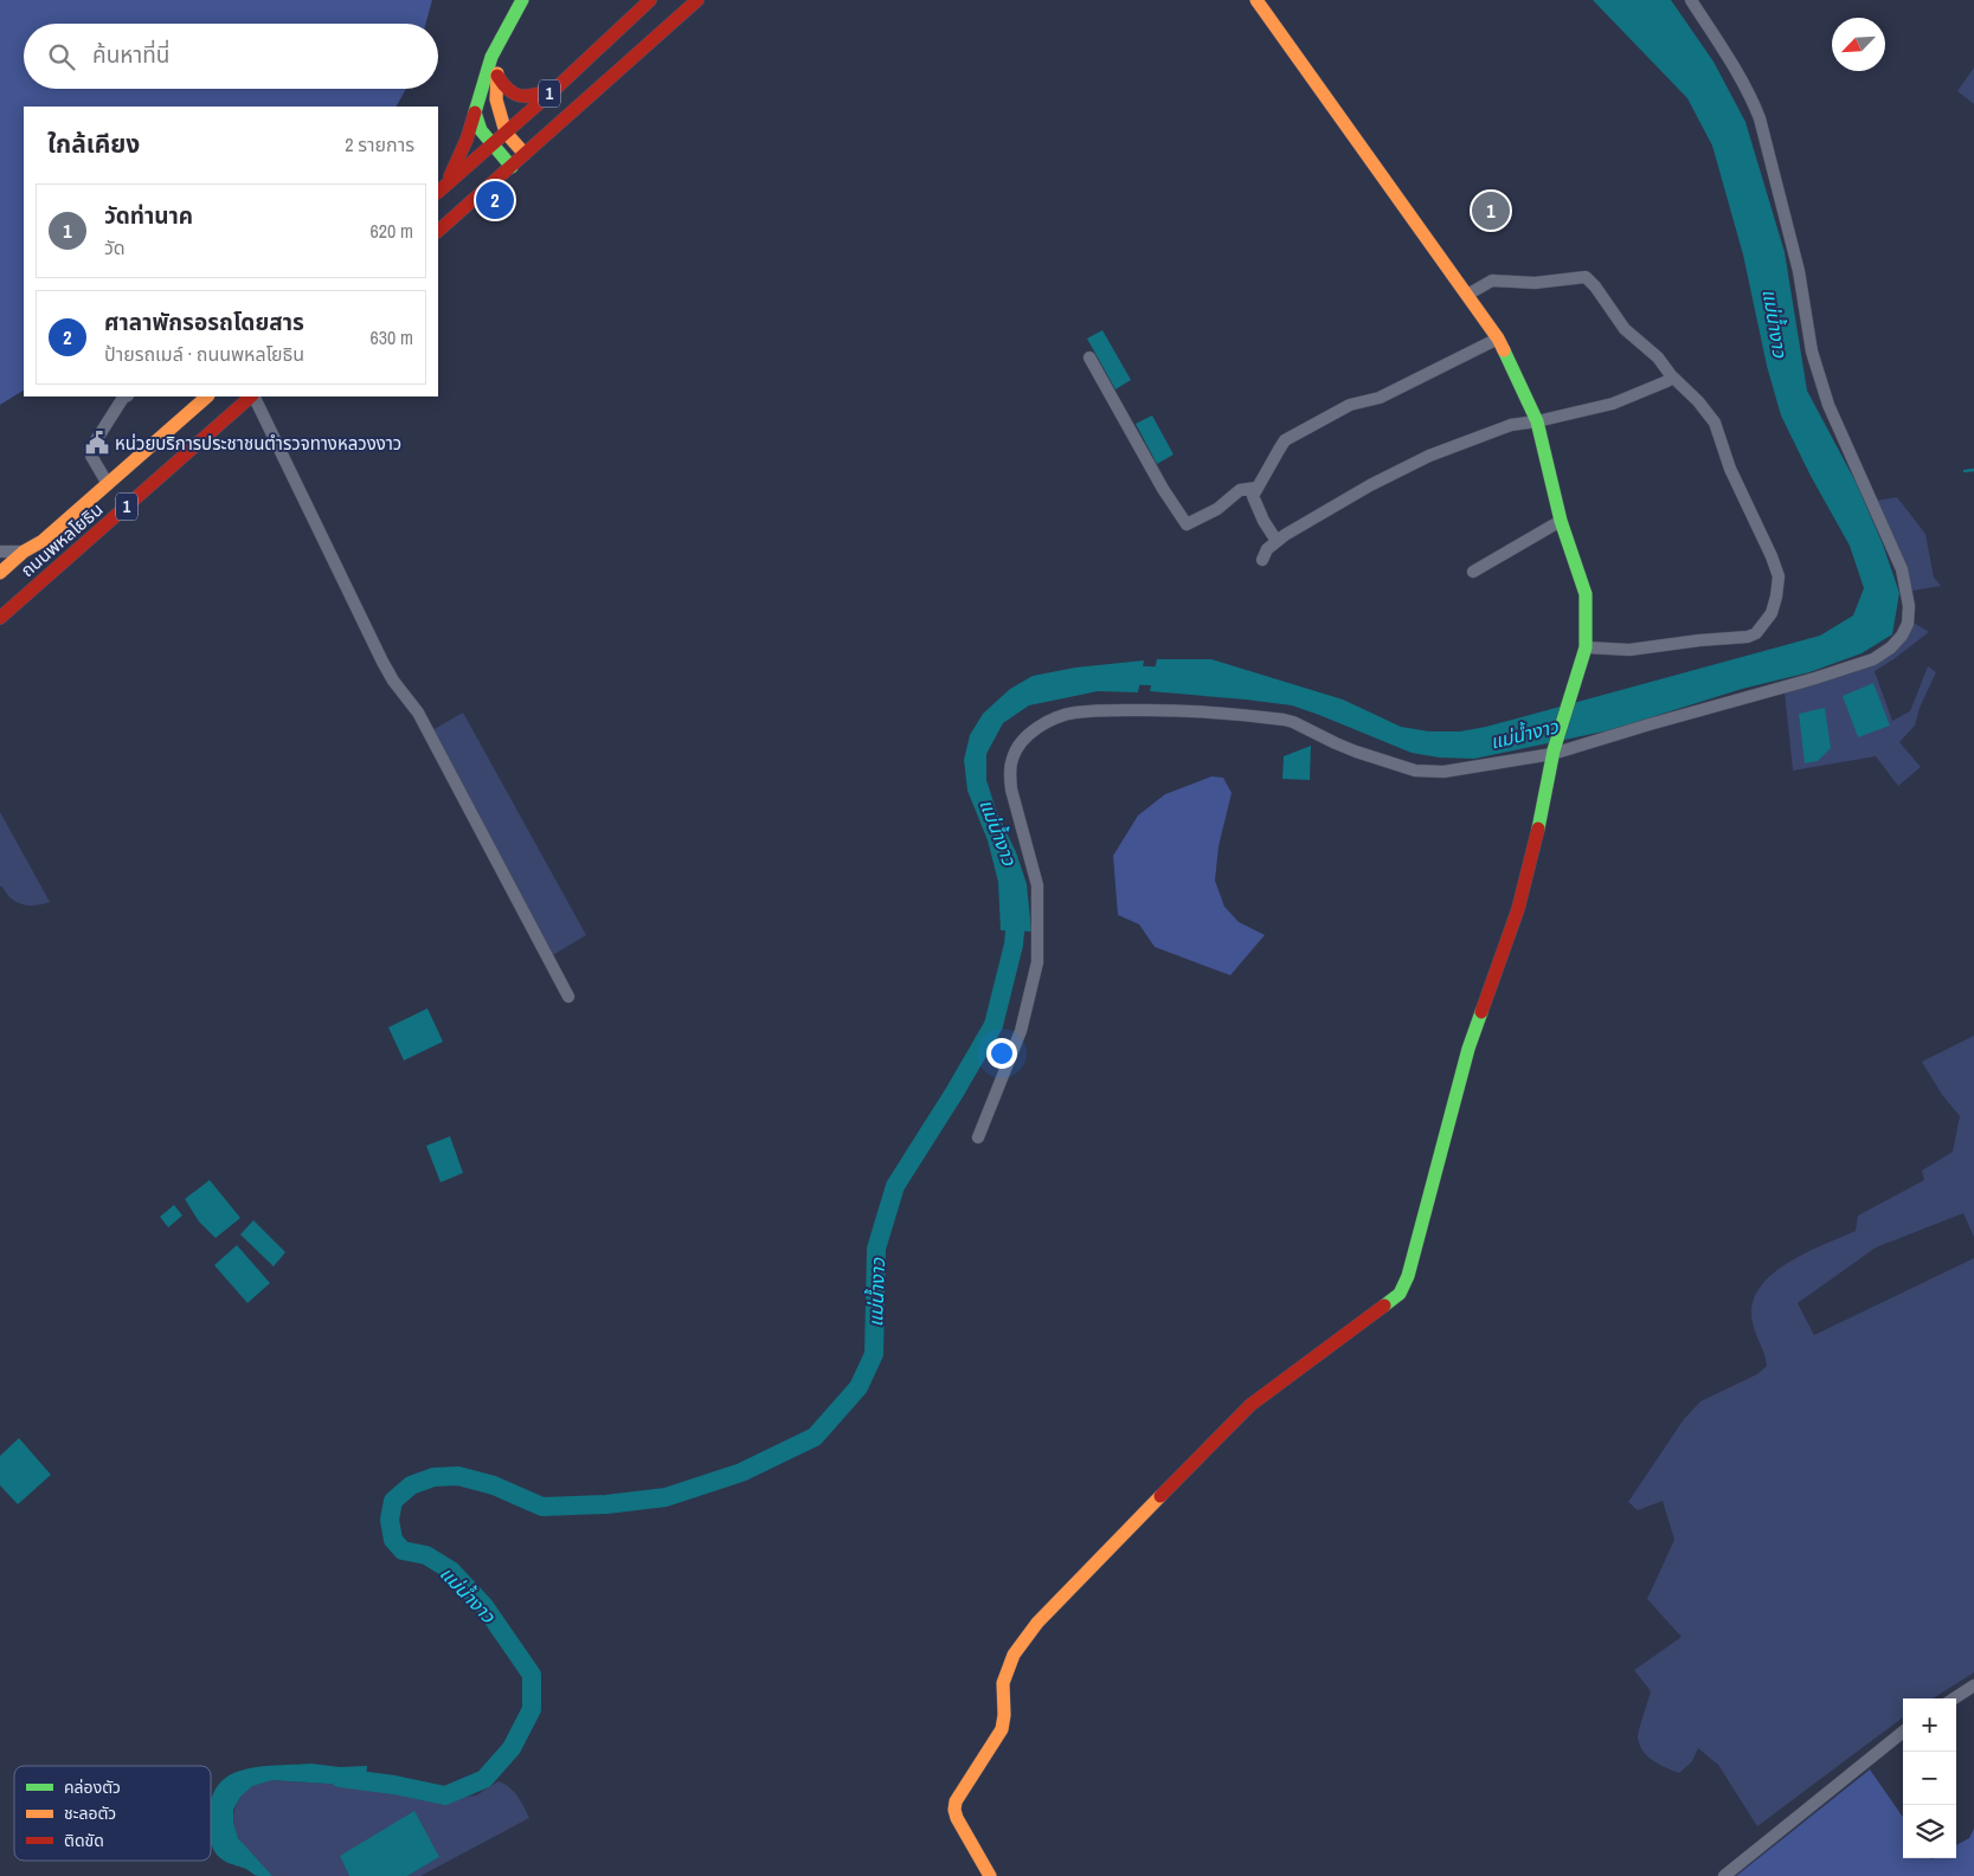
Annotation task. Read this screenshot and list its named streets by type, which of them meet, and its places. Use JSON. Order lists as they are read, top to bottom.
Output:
{
  "streets": {
    "main road": ["1", "ถนนพหลโยธิน"]
  },
  "water": ["แม่น้ำงาว"],
  "places": {
    "public building": ["หน่วยบริการประชาชนตำรวจทางหลวงงาว"]
  },
  "legend": ["คล่องตัว", "ชะลอตัว", "ติดขัด"],
  "north": "bottom left",
  "page": {
    "search": "ค้นหาที่นี่",
    "heading": ["ใกล้เคียง", "2 รายการ"],
    "pins": ["2", "1"],
    "list": [
      {
        "mark": "1",
        "name": "วัดท่านาค",
        "note": "วัด",
        "value": "620 m"
      },
      {
        "mark": "2",
        "name": "ศาลาพักรอรถโดยสาร",
        "note": "ป้ายรถเมล์ · ถนนพหลโยธิน",
        "value": "630 m"
      }
    ],
    "map_buttons": ["+", "−"]
  }
}
